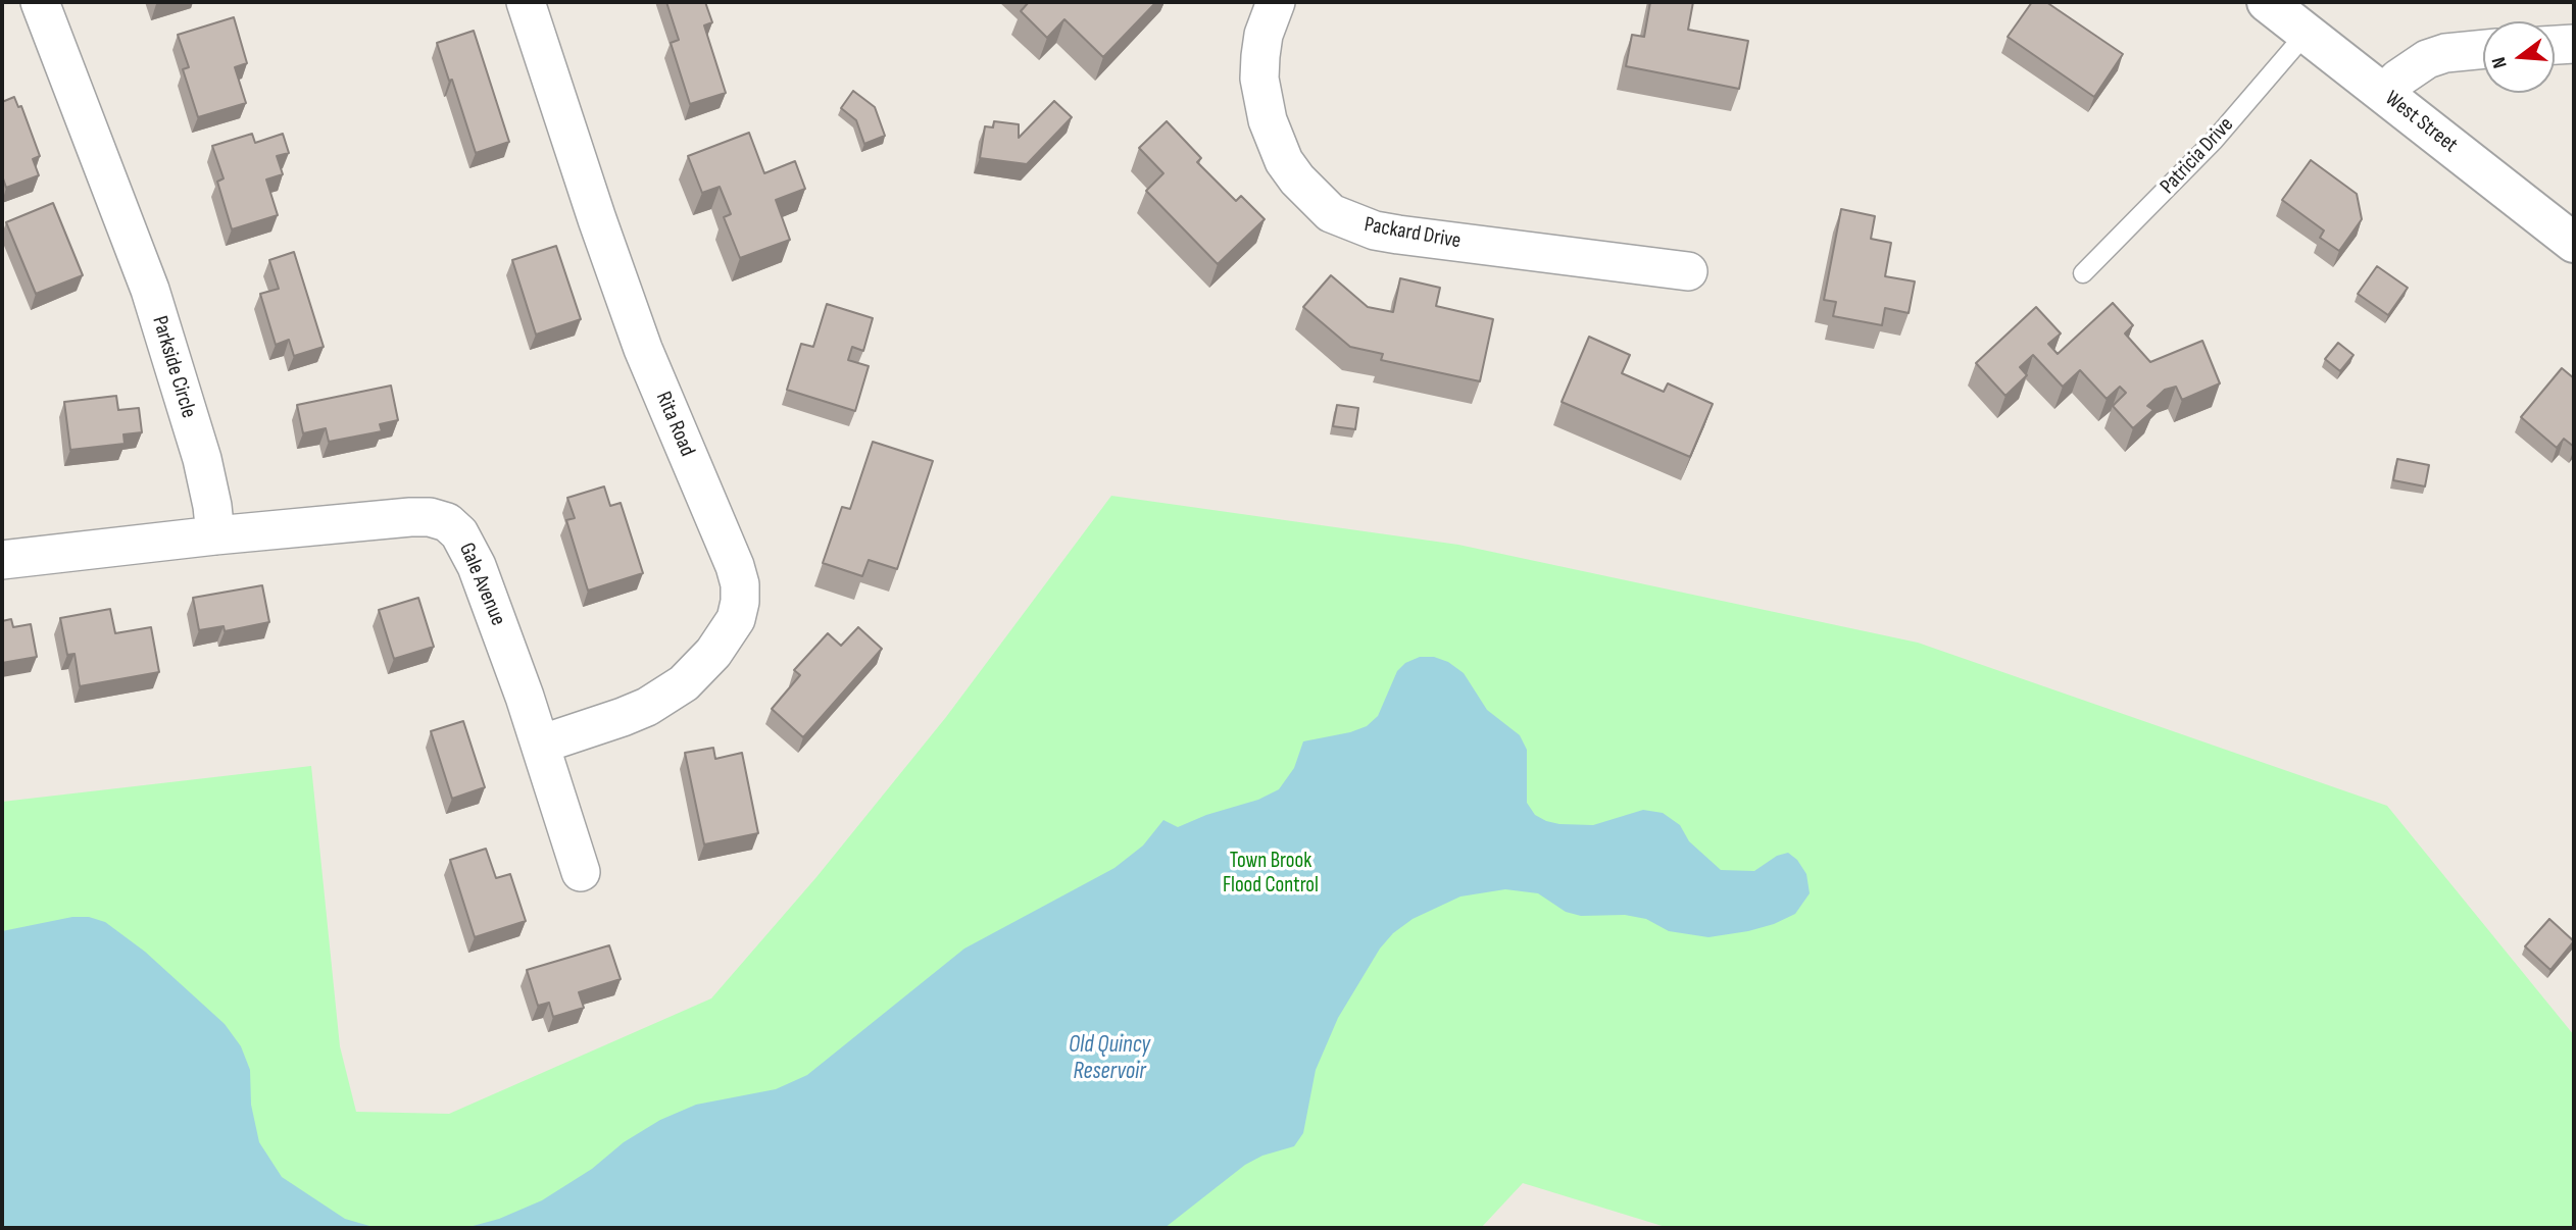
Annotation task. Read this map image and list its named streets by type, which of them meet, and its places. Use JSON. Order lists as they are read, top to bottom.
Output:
{
  "streets": {
    "street": [
      "West Street",
      "Packard Drive",
      "Parkside Circle",
      "Rita Road",
      "Gale Avenue"
    ],
    "lane": ["Patricia Drive"]
  },
  "crossings": [
    ["West Street", "Patricia Drive"],
    ["Parkside Circle", "Gale Avenue"],
    ["Rita Road", "Gale Avenue"]
  ],
  "water": ["Old Quincy Reservoir"],
  "parks": ["Town Brook Flood Control"],
  "north": "left"
}
